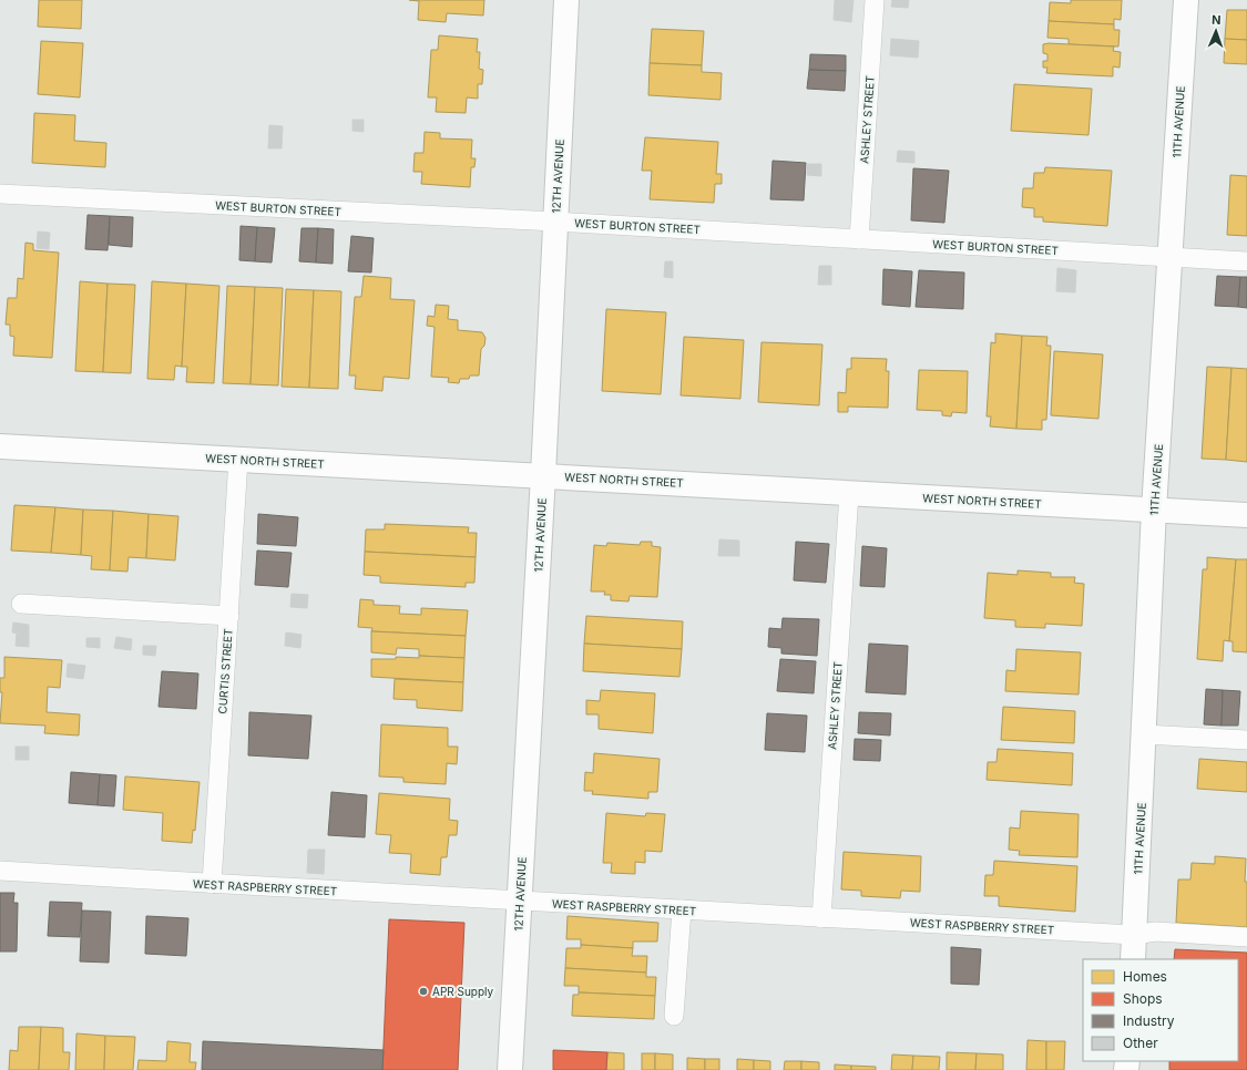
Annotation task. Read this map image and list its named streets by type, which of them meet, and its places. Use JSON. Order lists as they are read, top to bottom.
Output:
{
  "streets": {
    "street": ["11TH AVENUE", "12TH AVENUE", "WEST NORTH STREET"],
    "lane": [
      "ASHLEY STREET",
      "WEST BURTON STREET",
      "CURTIS STREET",
      "WEST RASPBERRY STREET"
    ]
  },
  "crossings": [
    ["ASHLEY STREET", "WEST BURTON STREET"],
    ["ASHLEY STREET", "WEST NORTH STREET"],
    ["ASHLEY STREET", "WEST RASPBERRY STREET"],
    ["11TH AVENUE", "WEST BURTON STREET"],
    ["11TH AVENUE", "WEST NORTH STREET"],
    ["11TH AVENUE", "WEST RASPBERRY STREET"],
    ["12TH AVENUE", "WEST BURTON STREET"],
    ["12TH AVENUE", "WEST NORTH STREET"],
    ["12TH AVENUE", "WEST RASPBERRY STREET"],
    ["WEST NORTH STREET", "CURTIS STREET"],
    ["CURTIS STREET", "WEST RASPBERRY STREET"]
  ],
  "places": ["APR Supply"],
  "legend": [
    "Homes",
    "Shops",
    "Industry",
    "Other"
  ],
  "north": "top"
}
